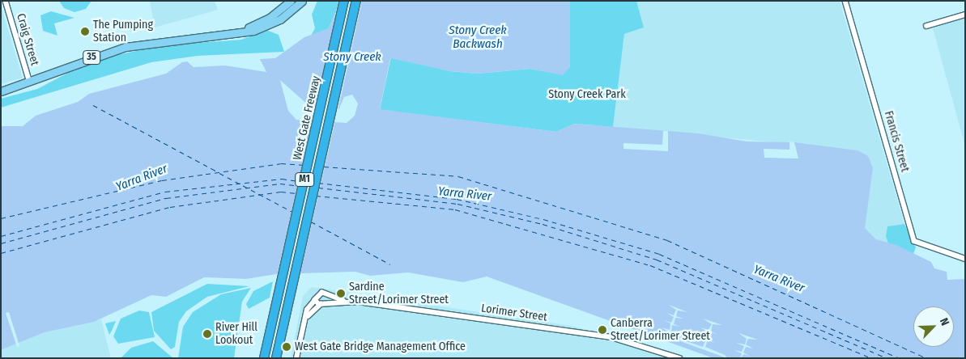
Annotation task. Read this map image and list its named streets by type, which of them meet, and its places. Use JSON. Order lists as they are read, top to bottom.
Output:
{
  "streets": {
    "highway": ["West Gate Freeway", "M1"],
    "main road": ["35"],
    "street": ["Craig Street", "Francis Street", "Lorimer Street"]
  },
  "crossings": [
    ["Craig Street", "35"]
  ],
  "water": ["Stony Creek Backwash", "Stony Creek", "Yarra River"],
  "parks": ["Stony Creek Park"],
  "places": [
    "The Pumping Station",
    "Sardine Street/Lorimer Street",
    "Canberra Street/Lorimer Street",
    "River Hill Lookout",
    "West Gate Bridge Management Office"
  ],
  "north": "top right"
}
